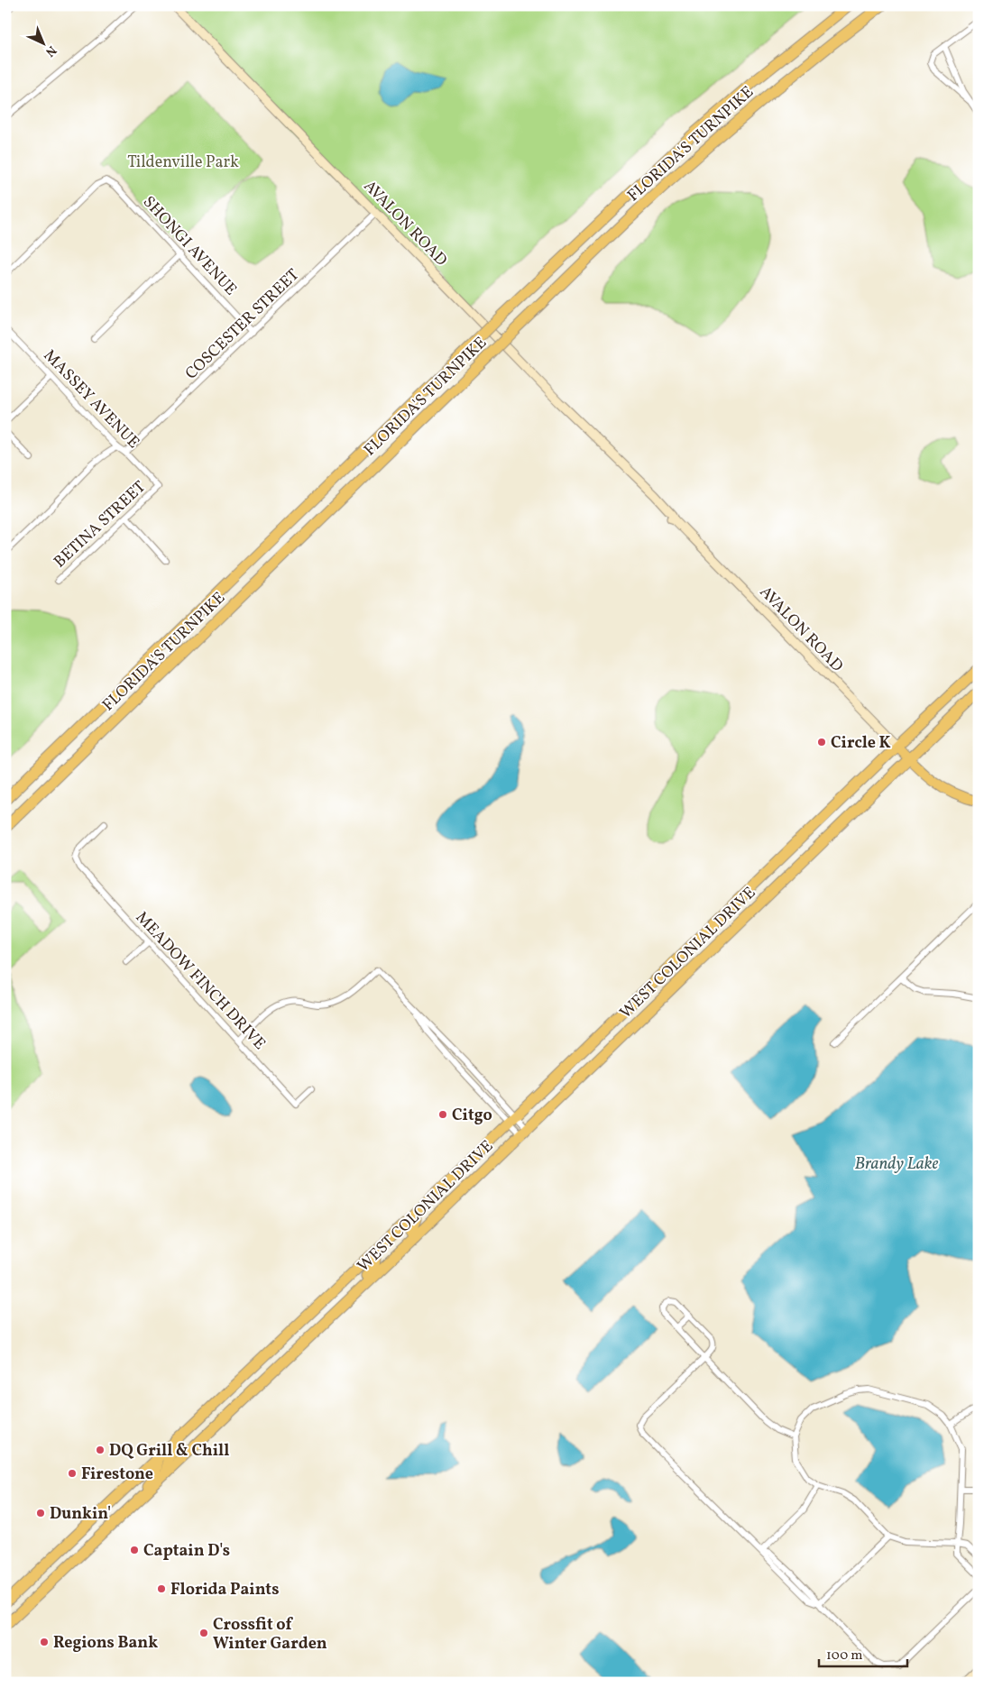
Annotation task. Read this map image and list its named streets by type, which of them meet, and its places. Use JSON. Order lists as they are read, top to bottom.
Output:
{
  "streets": {
    "highway": ["FLORIDA'S TURNPIKE", "WEST COLONIAL DRIVE"],
    "main road": ["AVALON ROAD"],
    "street": [
      "SHONGI AVENUE",
      "COSCESTER STREET",
      "MASSEY AVENUE",
      "BETINA STREET",
      "MEADOW FINCH DRIVE"
    ]
  },
  "crossings": [
    ["AVALON ROAD", "COSCESTER STREET"],
    ["AVALON ROAD", "WEST COLONIAL DRIVE"],
    ["SHONGI AVENUE", "COSCESTER STREET"],
    ["COSCESTER STREET", "MASSEY AVENUE"],
    ["MASSEY AVENUE", "BETINA STREET"]
  ],
  "water": ["Brandy Lake"],
  "parks": ["Tildenville Park"],
  "places": [
    "Circle K",
    "Citgo",
    "DQ Grill & Chill",
    "Firestone",
    "Dunkin'",
    "Captain D's",
    "Florida Paints",
    "Crossfit of Winter Garden",
    "Regions Bank"
  ],
  "scale_bar": "100 m",
  "north": "bottom right"
}
